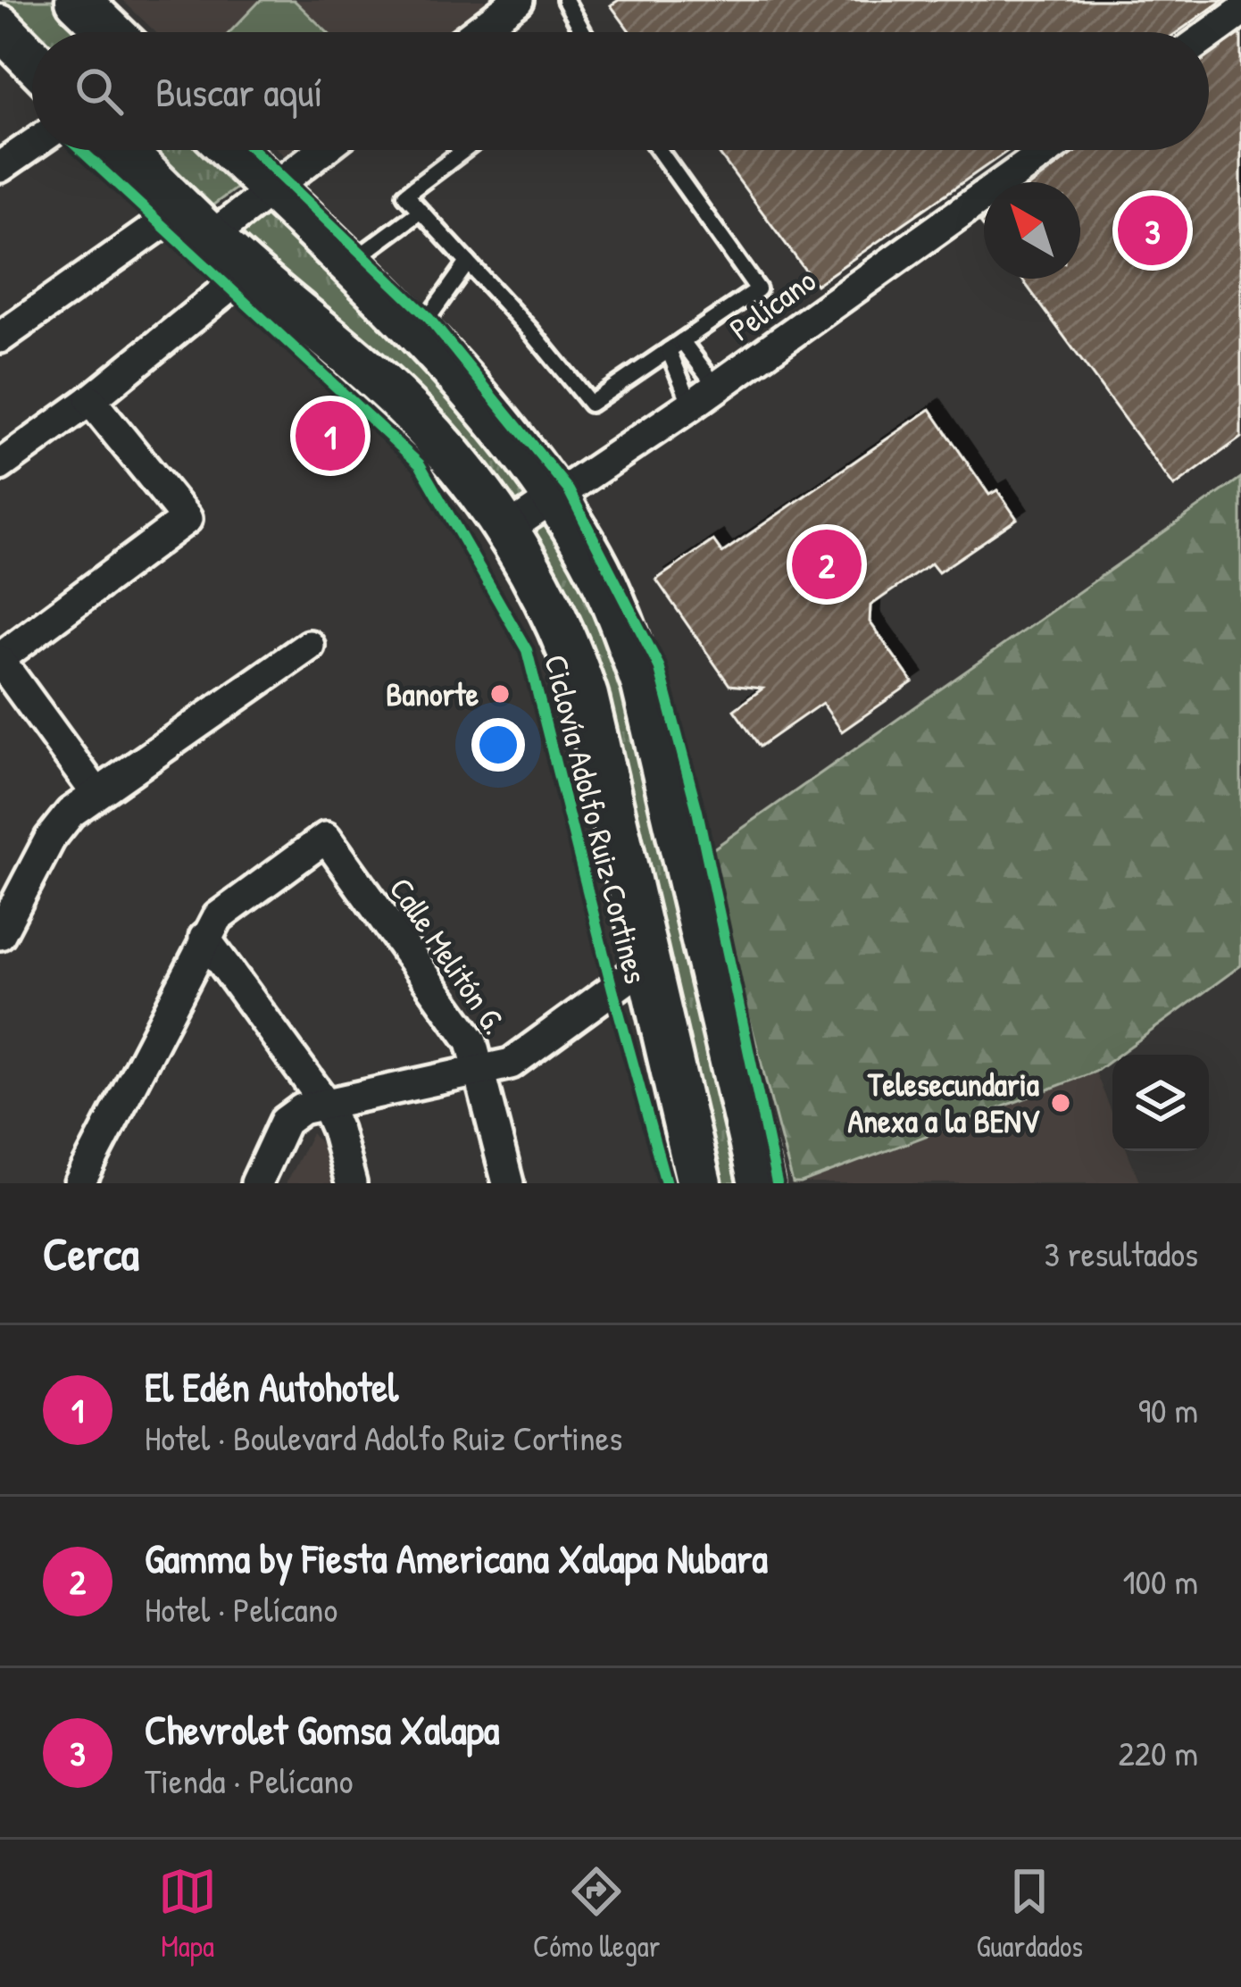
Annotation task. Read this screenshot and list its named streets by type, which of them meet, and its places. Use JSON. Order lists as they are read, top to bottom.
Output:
{
  "streets": {
    "street": ["Pelícano", "Calle Melitón G."],
    "cycle path": ["Ciclovía Adolfo Ruiz Cortines"]
  },
  "places": ["Banorte", "Telesecundaria Anexa a la BENV"],
  "north": "top left",
  "page": {
    "search": "Buscar aquí",
    "pins": ["3", "1", "2"],
    "heading": ["Cerca", "3 resultados"],
    "list": [
      {
        "mark": "1",
        "name": "El Edén Autohotel",
        "note": "Hotel · Boulevard Adolfo Ruiz Cortines",
        "value": "90 m"
      },
      {
        "mark": "2",
        "name": "Gamma by Fiesta Americana Xalapa Nubara",
        "note": "Hotel · Pelícano",
        "value": "100 m"
      },
      {
        "mark": "3",
        "name": "Chevrolet Gomsa Xalapa",
        "note": "Tienda · Pelícano",
        "value": "220 m"
      }
    ],
    "nav": ["Mapa", "Cómo llegar", "Guardados"]
  }
}
